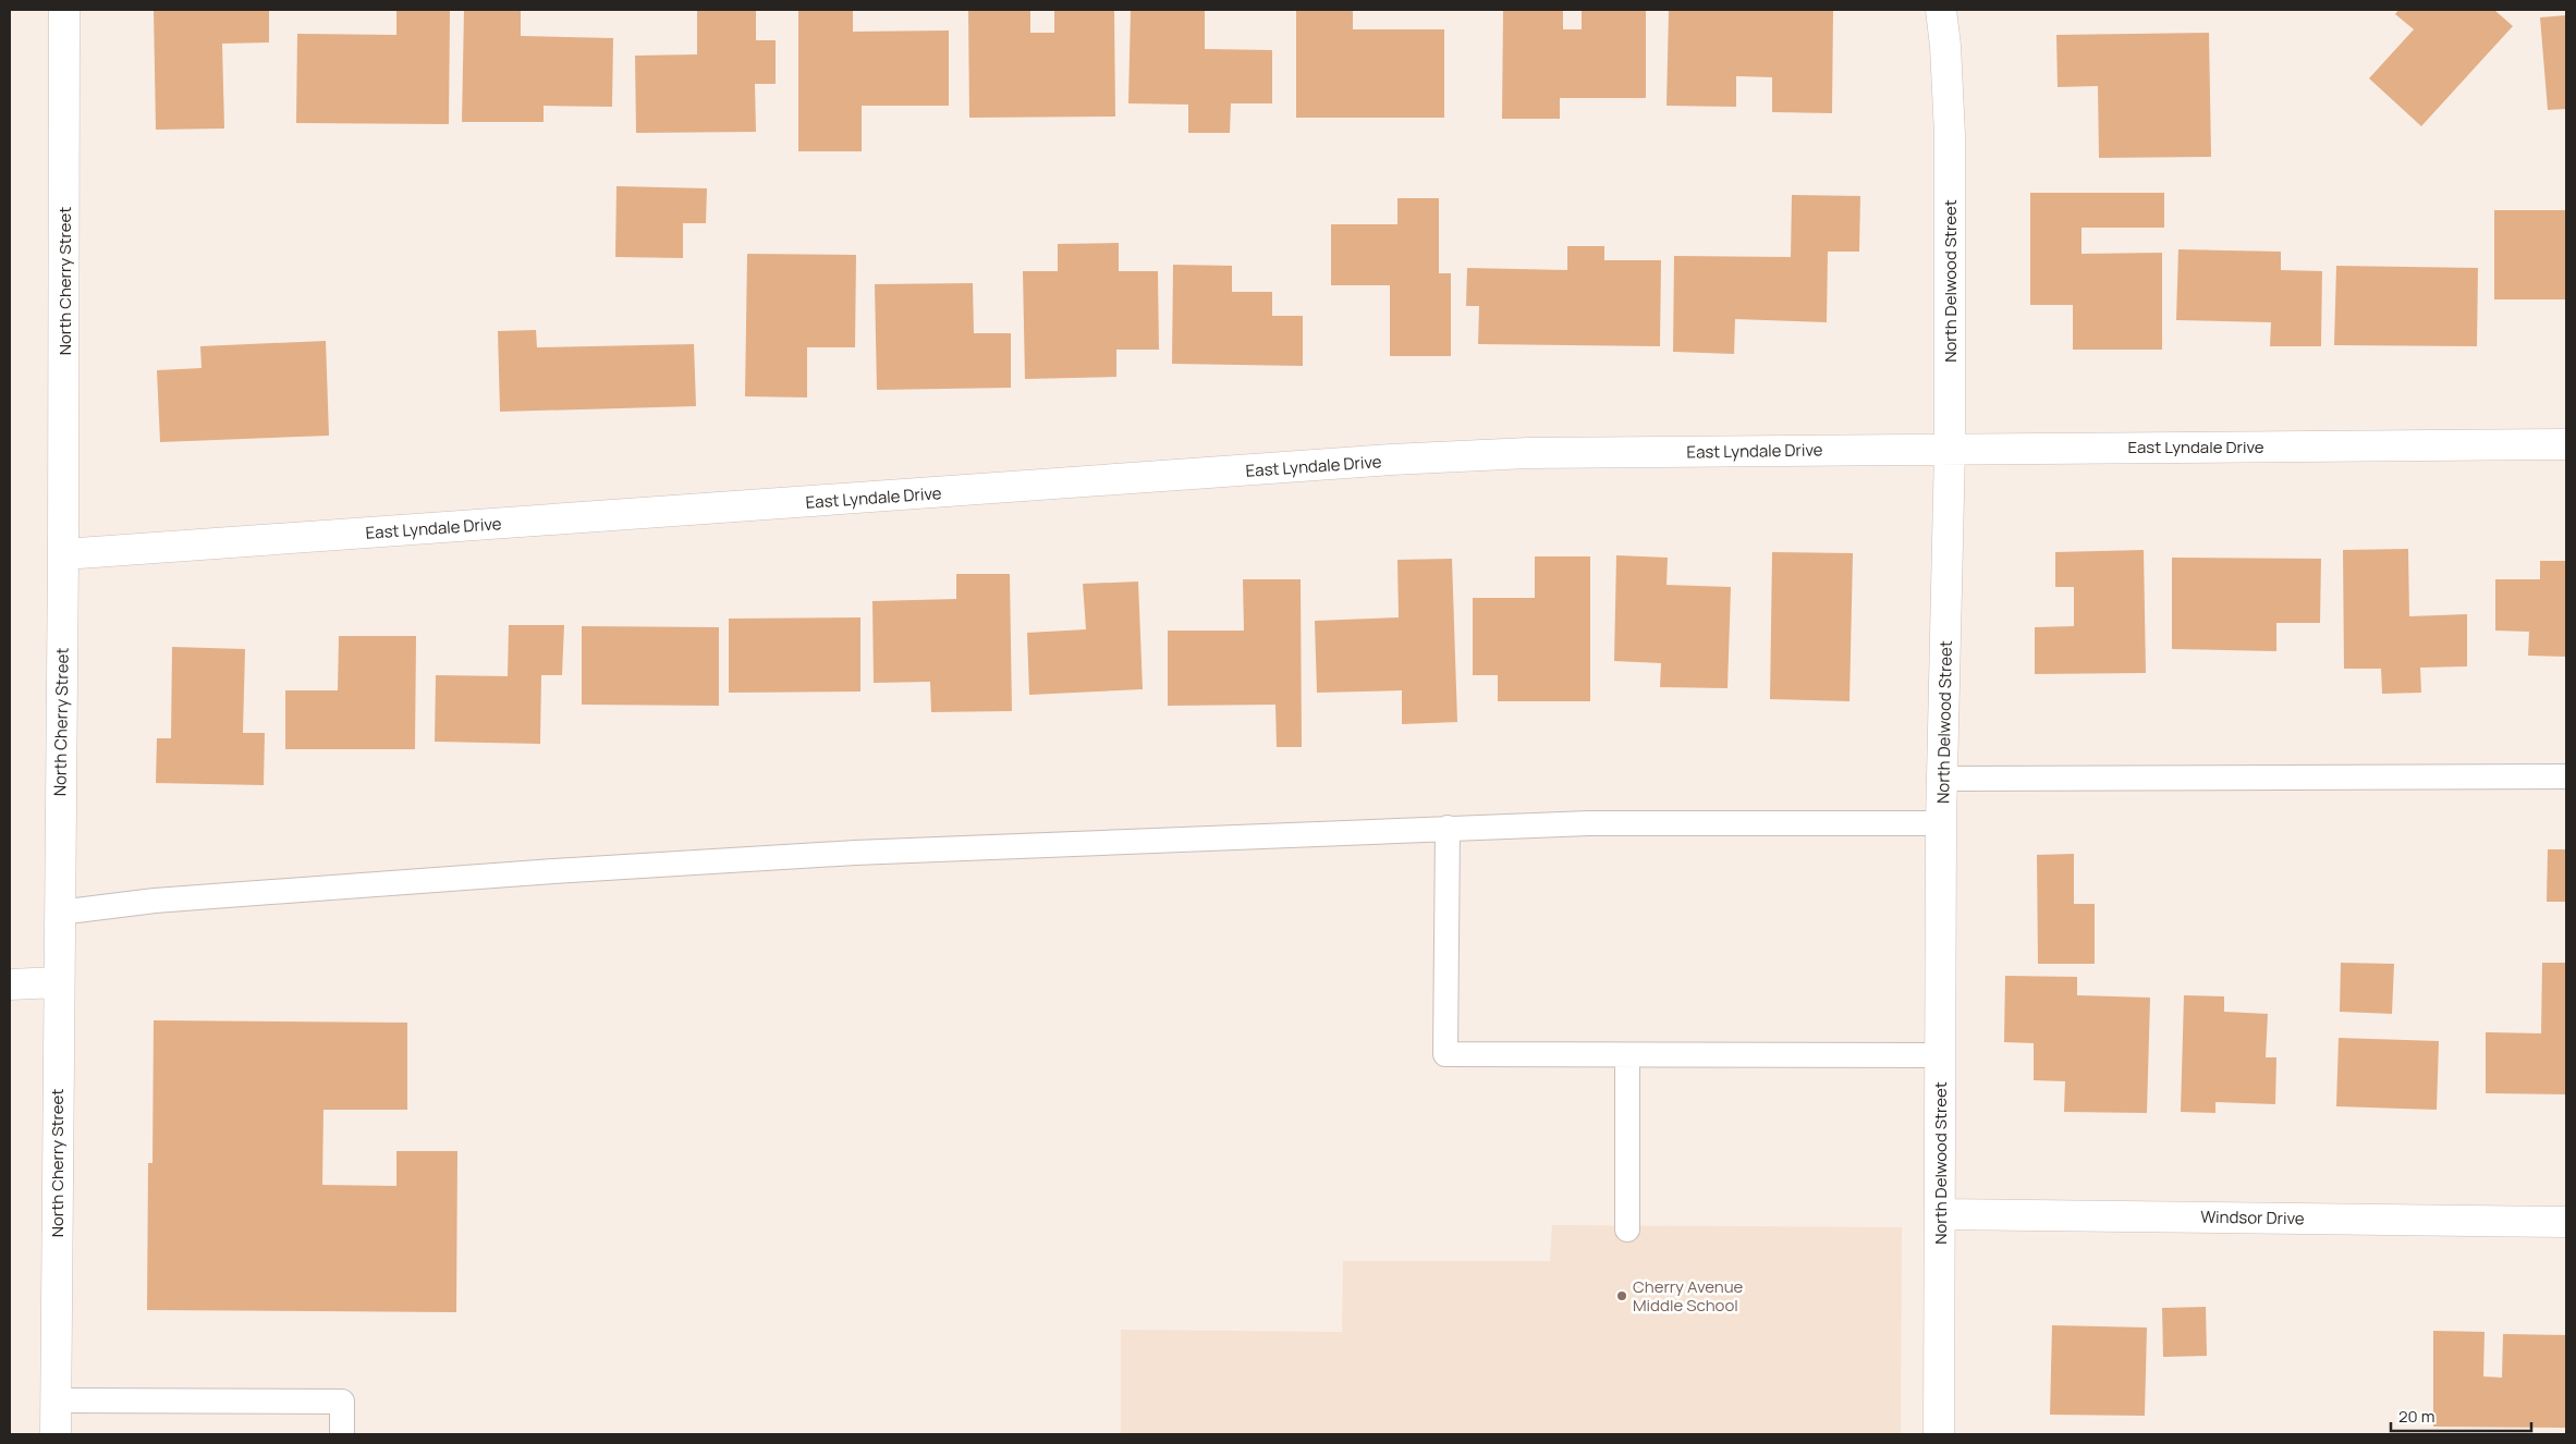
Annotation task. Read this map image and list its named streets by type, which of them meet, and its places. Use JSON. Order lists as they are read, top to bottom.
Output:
{
  "streets": {
    "street": [
      "North Cherry Street",
      "North Delwood Street",
      "East Lyndale Drive",
      "Windsor Drive"
    ]
  },
  "crossings": [
    ["North Cherry Street", "East Lyndale Drive"],
    ["North Delwood Street", "East Lyndale Drive"],
    ["North Delwood Street", "Windsor Drive"]
  ],
  "places": ["Cherry Avenue Middle School"],
  "scale_bar": "20 m"
}
